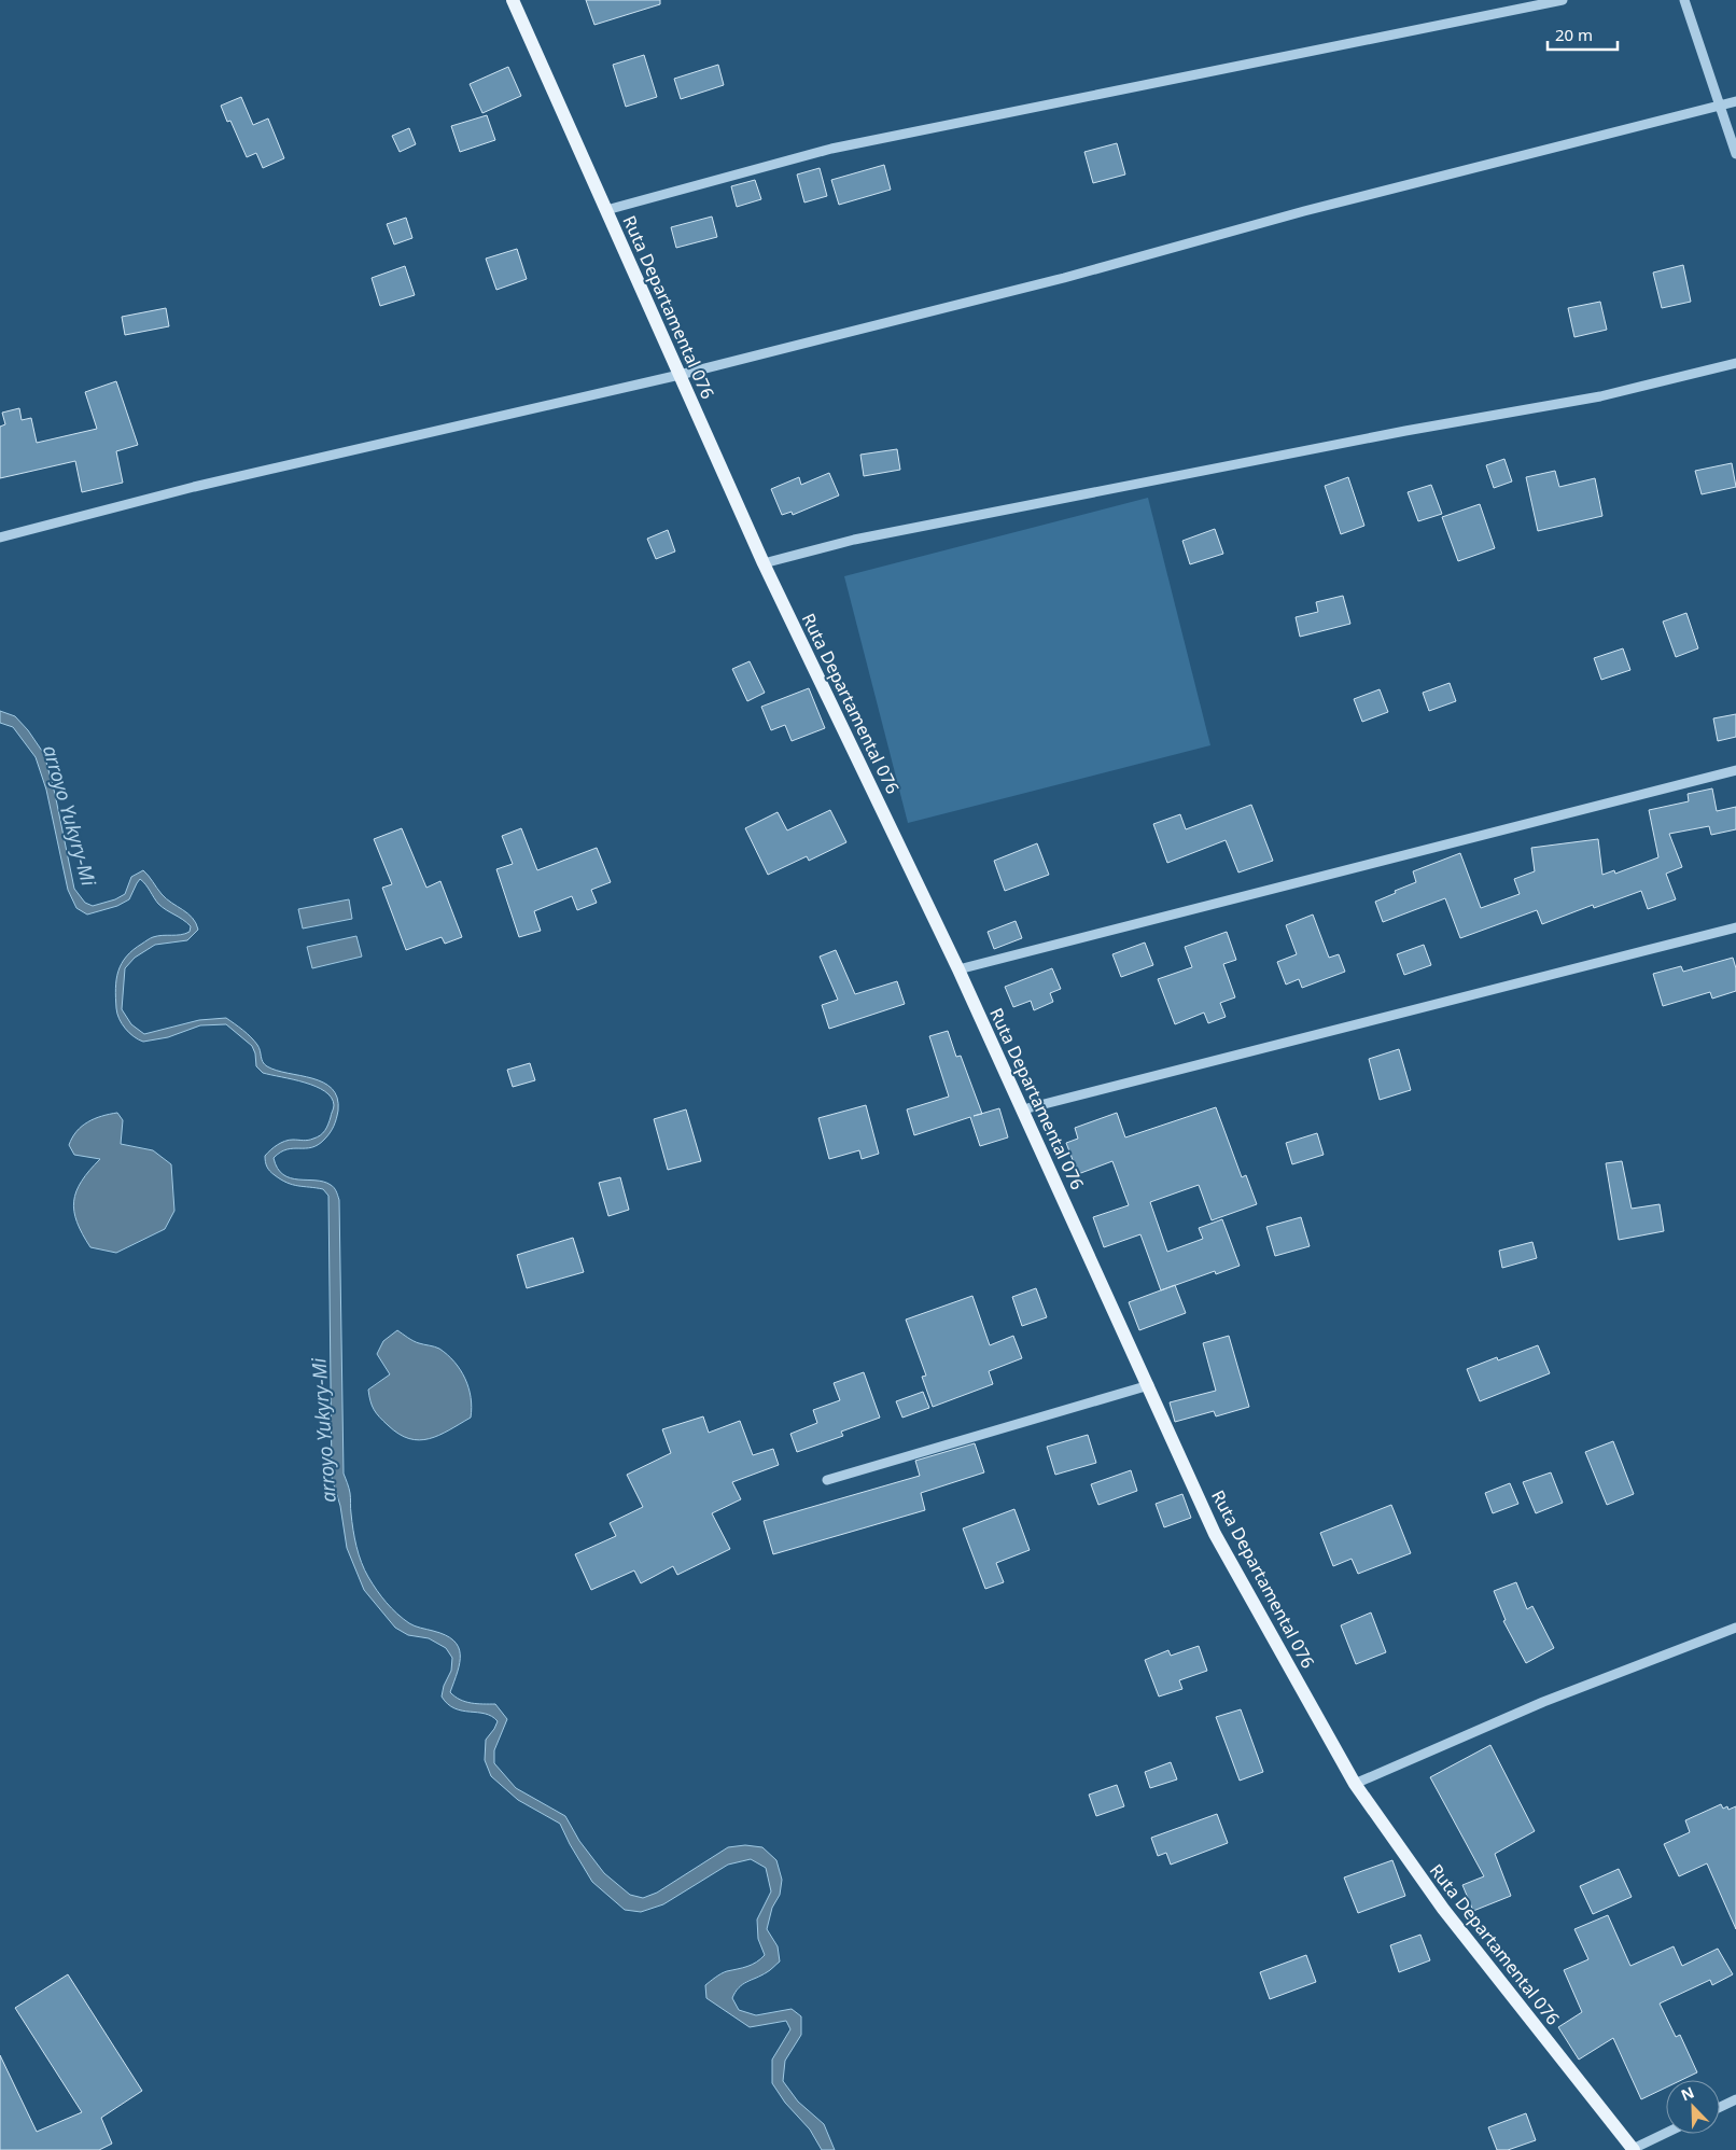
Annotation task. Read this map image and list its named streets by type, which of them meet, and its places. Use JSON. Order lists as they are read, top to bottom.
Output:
{
  "streets": {
    "main road": ["Ruta Departamental 076"]
  },
  "water": ["arroyo Yukyry-Mi"],
  "scale_bar": "20 m",
  "north": "top left"
}
